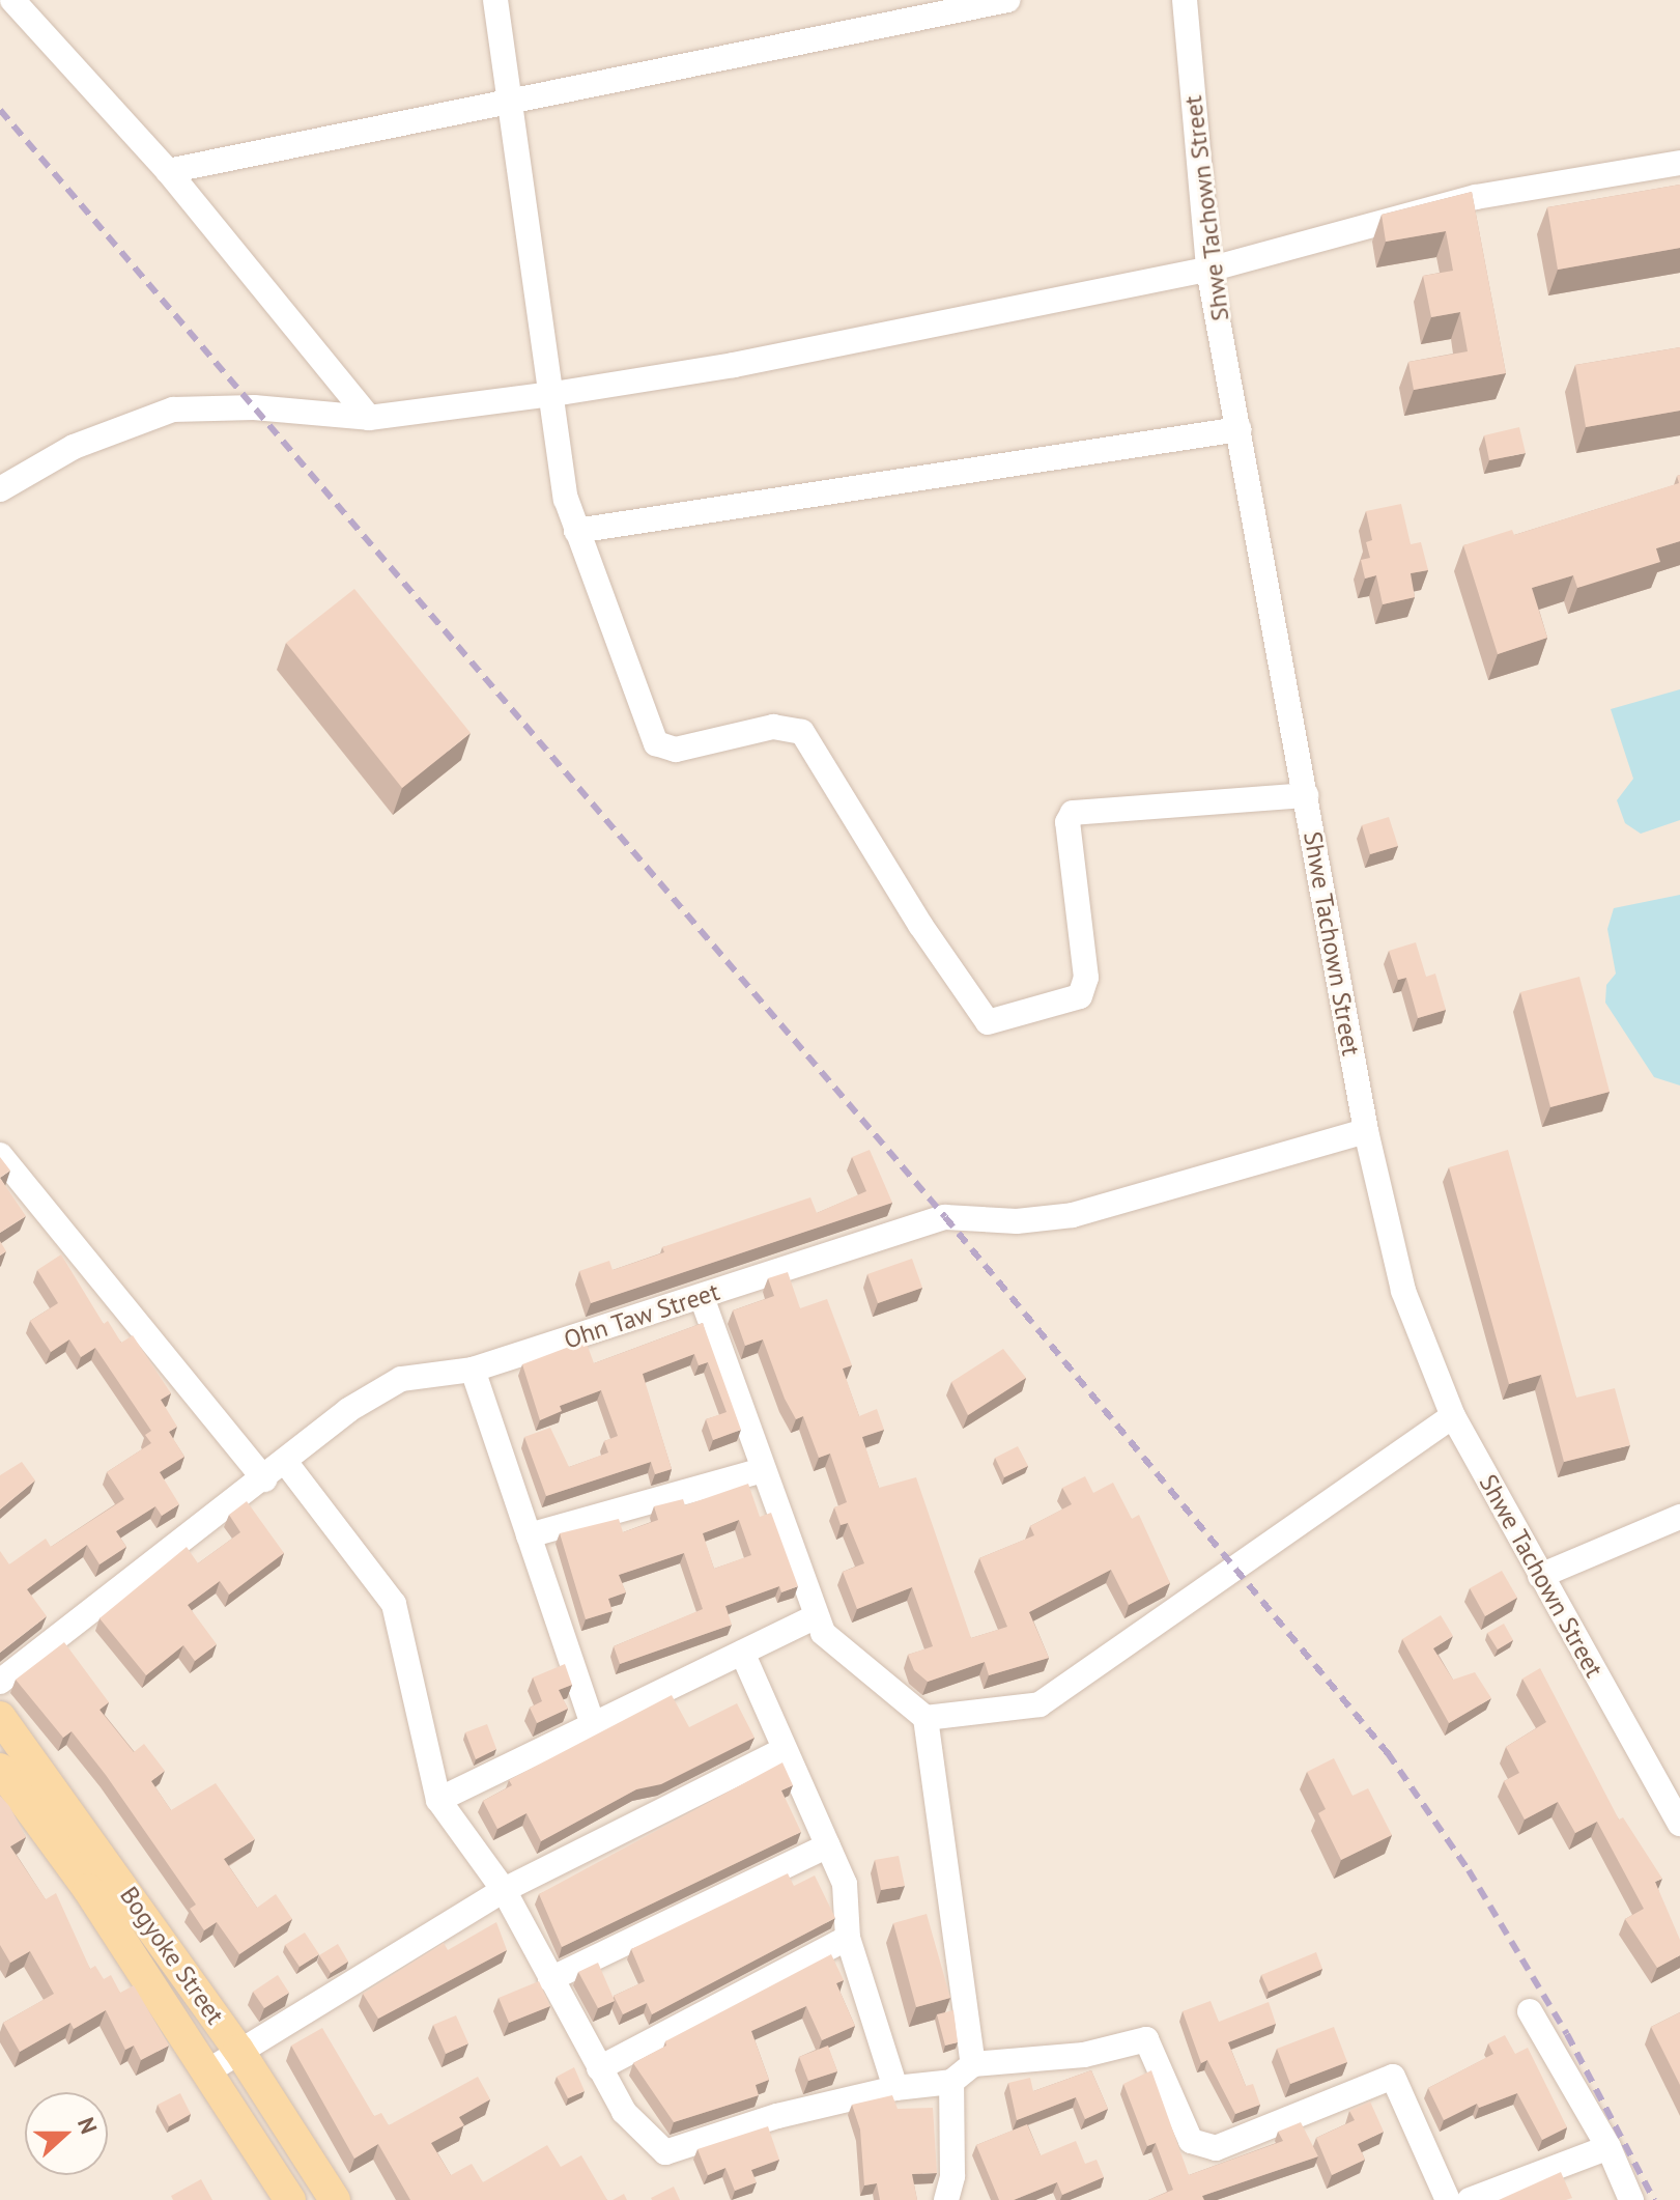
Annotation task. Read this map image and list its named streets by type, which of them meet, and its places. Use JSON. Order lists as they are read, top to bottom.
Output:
{
  "streets": {
    "main road": ["Bogyoke Street"],
    "street": ["Shwe Tachown Street", "Ohn Taw Street"]
  },
  "crossings": [
    ["Shwe Tachown Street", "Ohn Taw Street"]
  ],
  "north": "right"
}
